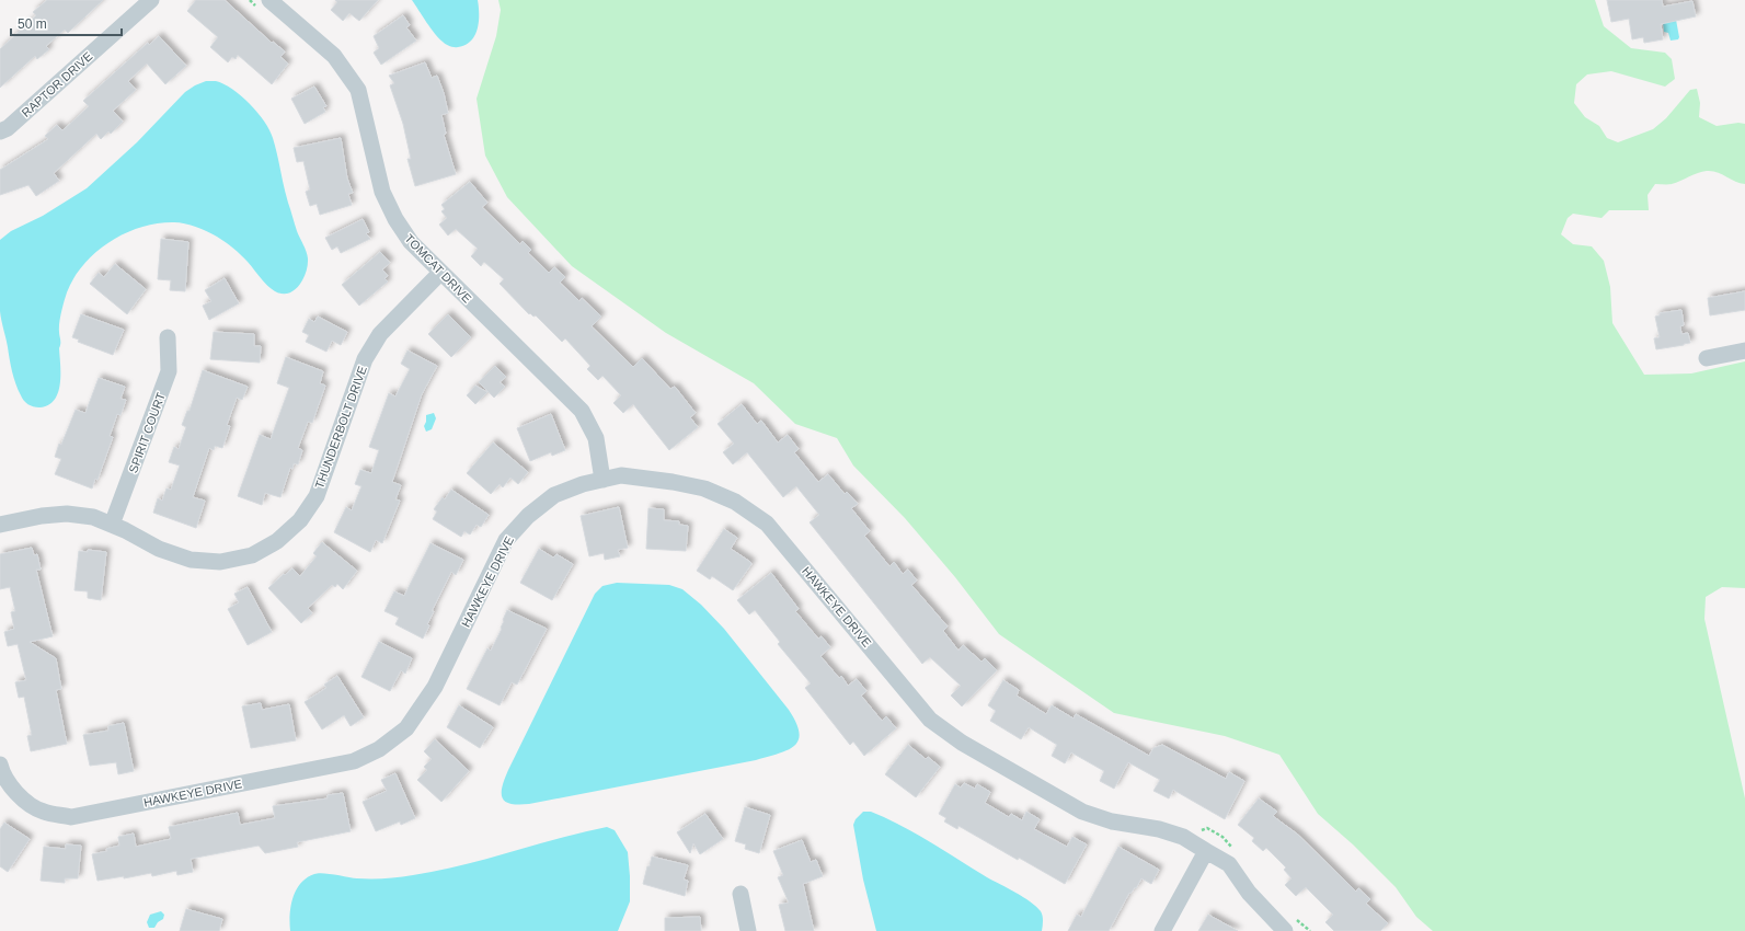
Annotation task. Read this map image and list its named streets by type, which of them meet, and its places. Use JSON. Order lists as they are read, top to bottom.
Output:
{
  "streets": {
    "street": [
      "RAPTOR DRIVE",
      "TOMCAT DRIVE",
      "THUNDERBOLT DRIVE",
      "SPIRIT COURT",
      "HAWKEYE DRIVE"
    ]
  },
  "crossings": [
    ["TOMCAT DRIVE", "THUNDERBOLT DRIVE"],
    ["TOMCAT DRIVE", "HAWKEYE DRIVE"],
    ["THUNDERBOLT DRIVE", "SPIRIT COURT"]
  ],
  "scale_bar": "50 m"
}
